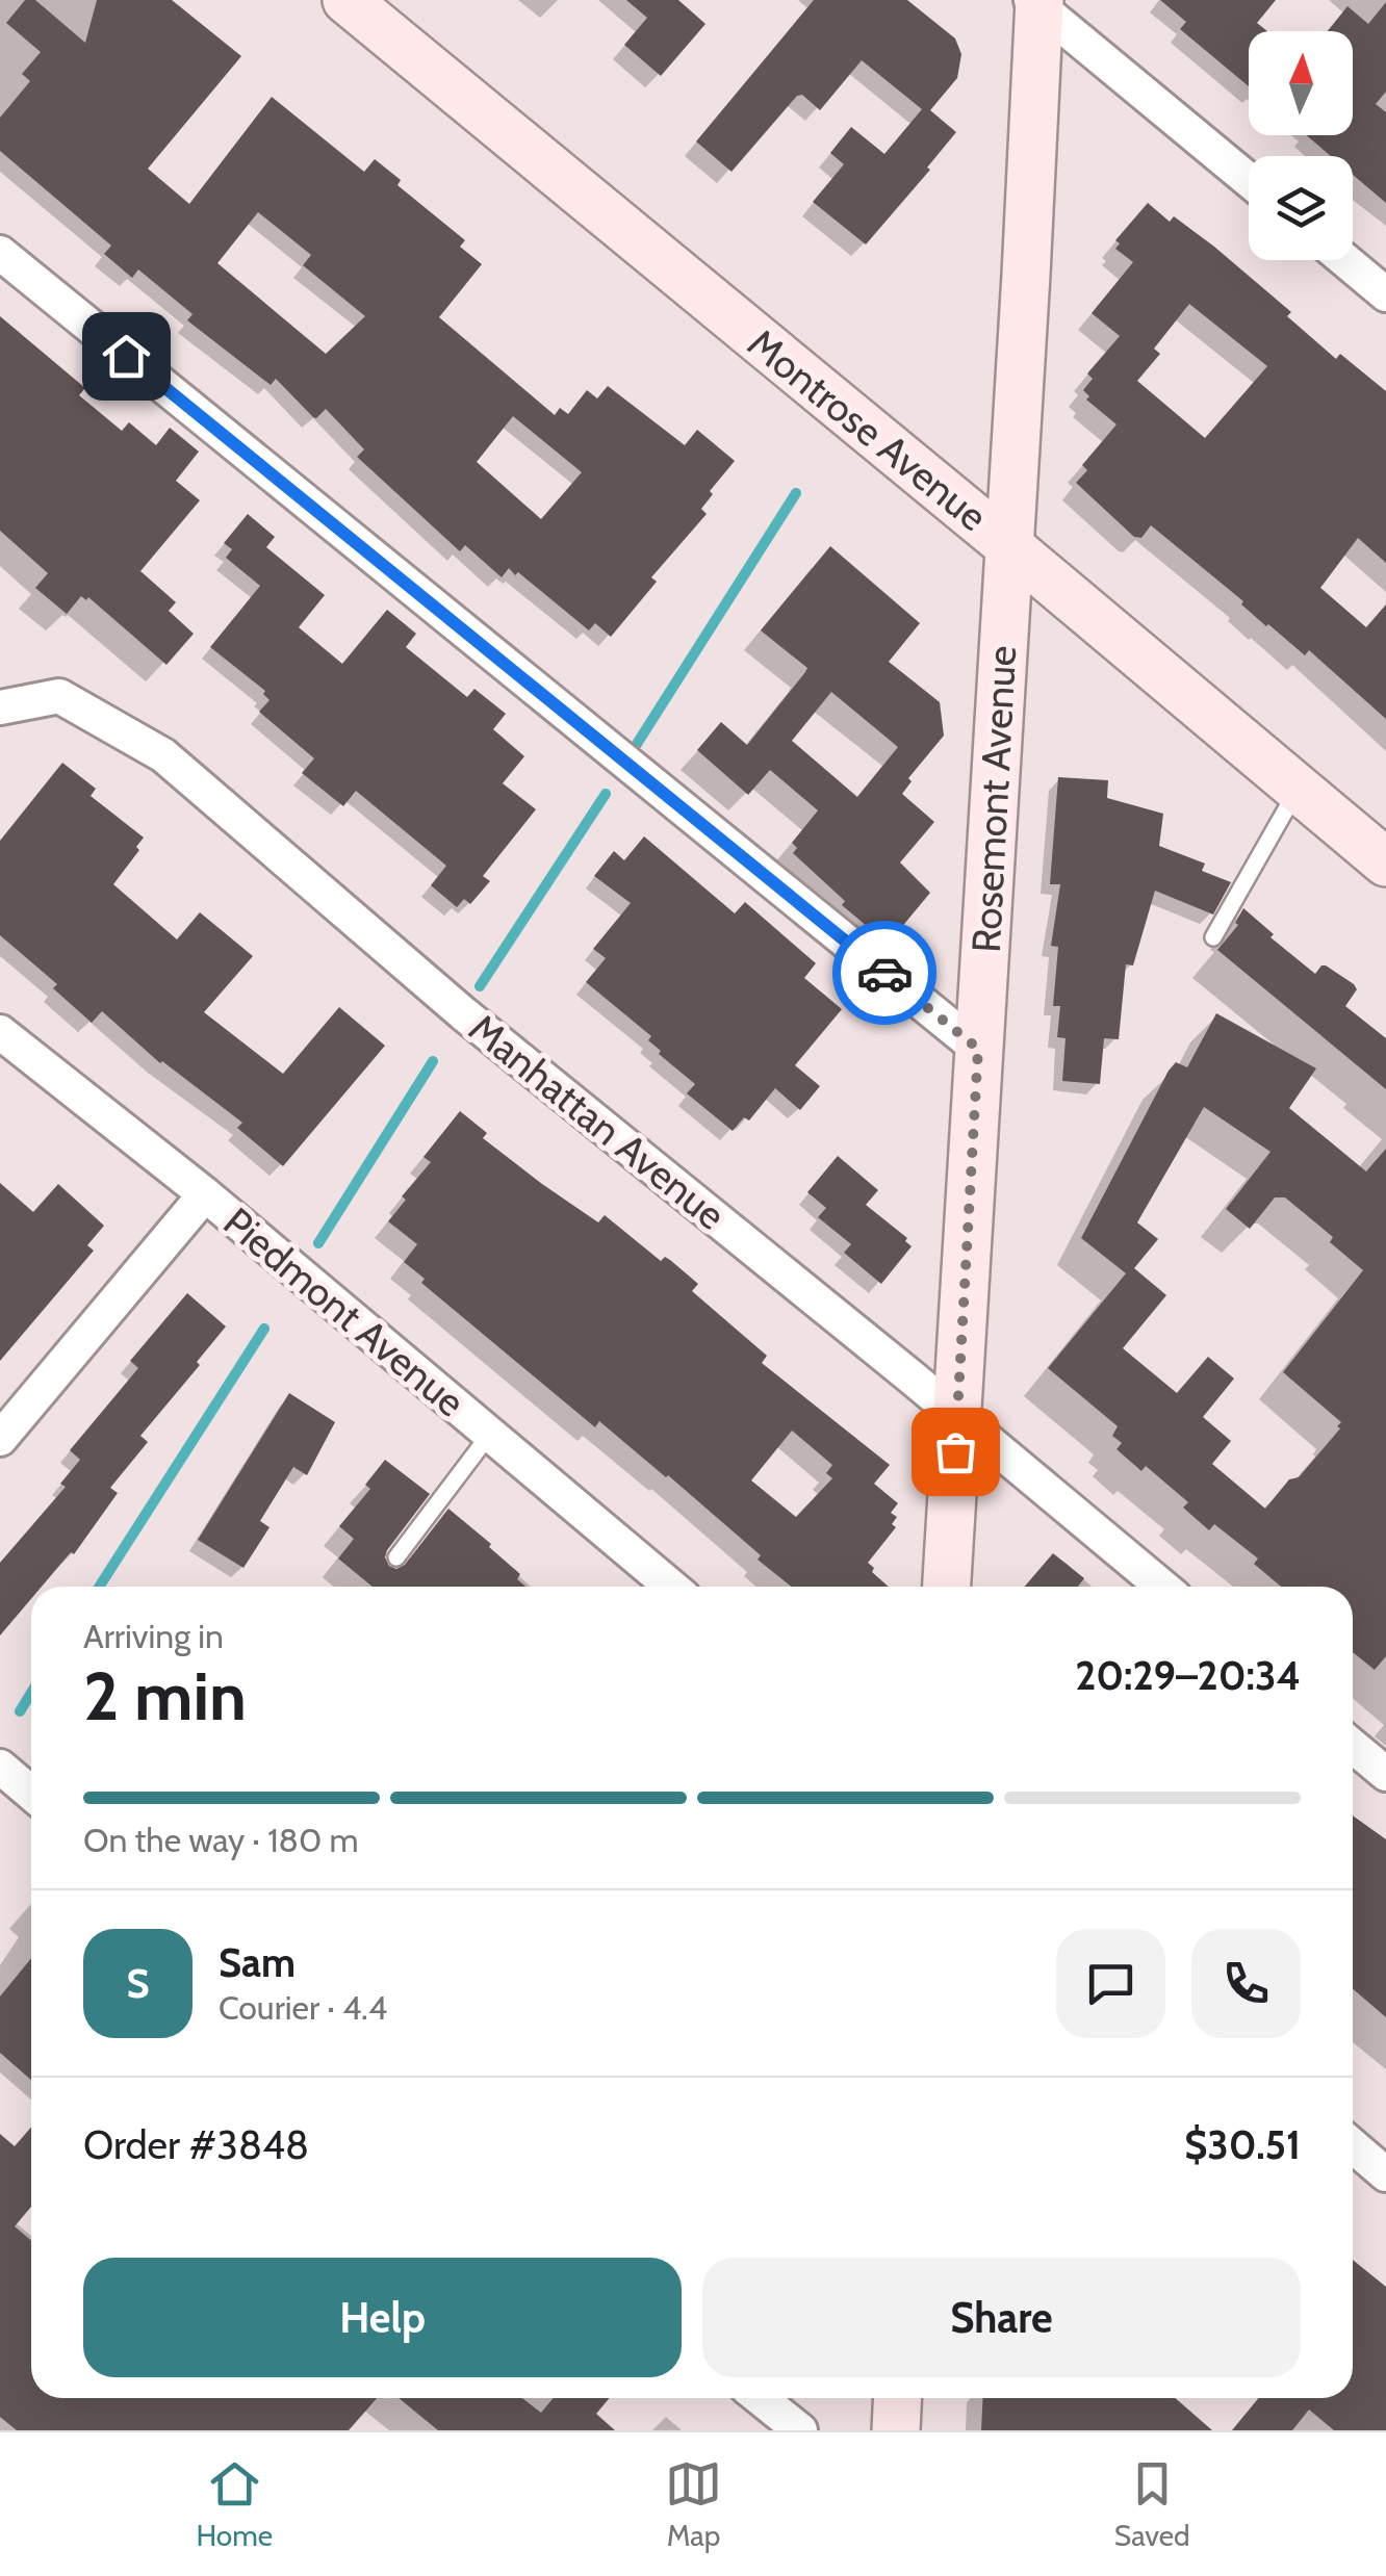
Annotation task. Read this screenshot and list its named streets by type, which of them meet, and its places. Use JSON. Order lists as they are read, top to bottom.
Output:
{
  "streets": {
    "street": [
      "Montrose Avenue",
      "Rosemont Avenue",
      "Manhattan Avenue",
      "Piedmont Avenue"
    ]
  },
  "crossings": [
    ["Montrose Avenue", "Rosemont Avenue"],
    ["Rosemont Avenue", "Manhattan Avenue"]
  ],
  "north": "top",
  "page": {
    "heading": ["2 min", "Arriving in", "20:29–20:34"],
    "panel": [
      "Sam",
      "Courier · 4.4",
      "Order #3848",
      "$30.51"
    ],
    "bar": "On the way · 180 m",
    "round": "S",
    "buttons": ["Help", "Share"],
    "tabs": ["Home", "Map", "Saved"]
  }
}
